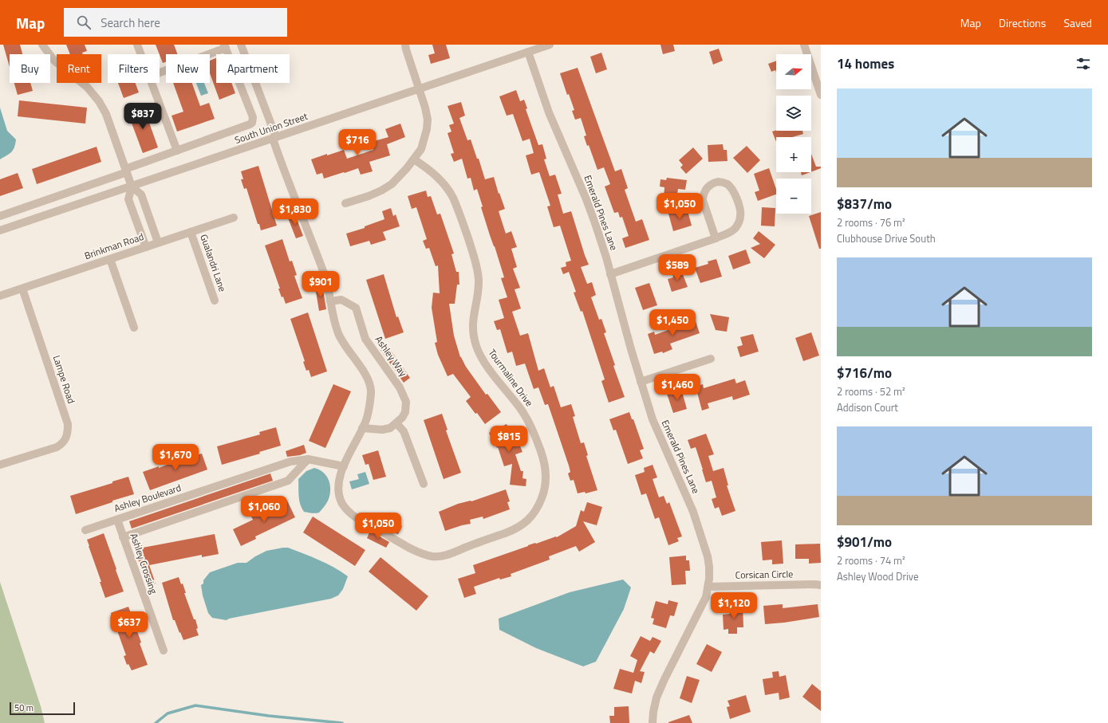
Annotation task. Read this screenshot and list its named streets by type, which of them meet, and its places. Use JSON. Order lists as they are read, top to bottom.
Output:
{
  "streets": {
    "street": [
      "South Union Street",
      "Emerald Pines Lane",
      "Brinkman Road",
      "Gualandri Lane",
      "Ashley Way",
      "Tourmaline Drive",
      "Lampe Road",
      "Ashley Boulevard",
      "Ashley Crossing",
      "Corsican Circle"
    ]
  },
  "crossings": [
    ["South Union Street", "Emerald Pines Lane"],
    ["Emerald Pines Lane", "Corsican Circle"],
    ["Brinkman Road", "Gualandri Lane"],
    ["Brinkman Road", "Lampe Road"],
    ["Tourmaline Drive", "Ashley Boulevard"],
    ["Ashley Boulevard", "Ashley Crossing"]
  ],
  "scale_bar": "50 m",
  "north": "right",
  "page": {
    "header": "Map",
    "search": "Search here",
    "nav": ["Map", "Directions", "Saved"],
    "heading": "14 homes",
    "map_buttons": ["+", "−"],
    "chip": [
      "Buy",
      "Rent",
      "Filters",
      "New",
      "Apartment"
    ],
    "list": [
      {
        "name": "$837/mo",
        "note": "2 rooms · 76 m² · Clubhouse Drive South"
      },
      {
        "name": "$716/mo",
        "note": "2 rooms · 52 m² · Addison Court"
      },
      {
        "name": "$901/mo",
        "note": "2 rooms · 74 m² · Ashley Wood Drive"
      }
    ],
    "price": [
      "$837",
      "$716",
      "$1,050",
      "$1,830",
      "$589",
      "$901",
      "$1,450",
      "$1,460",
      "$815",
      "$1,670",
      "$1,060",
      "$1,050",
      "$1,120",
      "$637"
    ],
    "scale": "50 m"
  }
}
